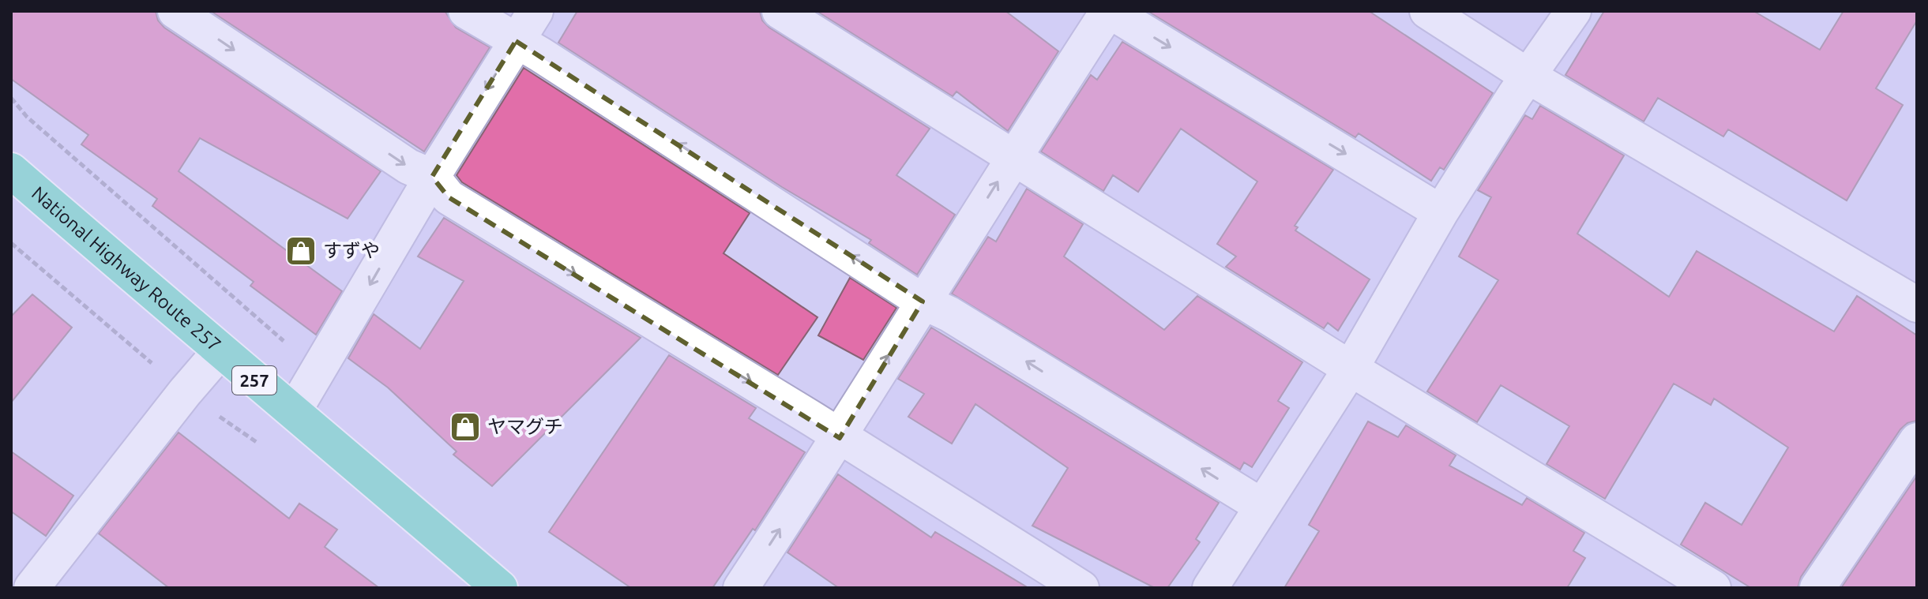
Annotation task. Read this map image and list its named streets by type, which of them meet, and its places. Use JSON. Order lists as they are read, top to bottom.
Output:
{
  "streets": {
    "highway": ["National Highway Route 257", "257"]
  },
  "places": {
    "shop": ["すずや", "ヤマグチ"]
  }
}
